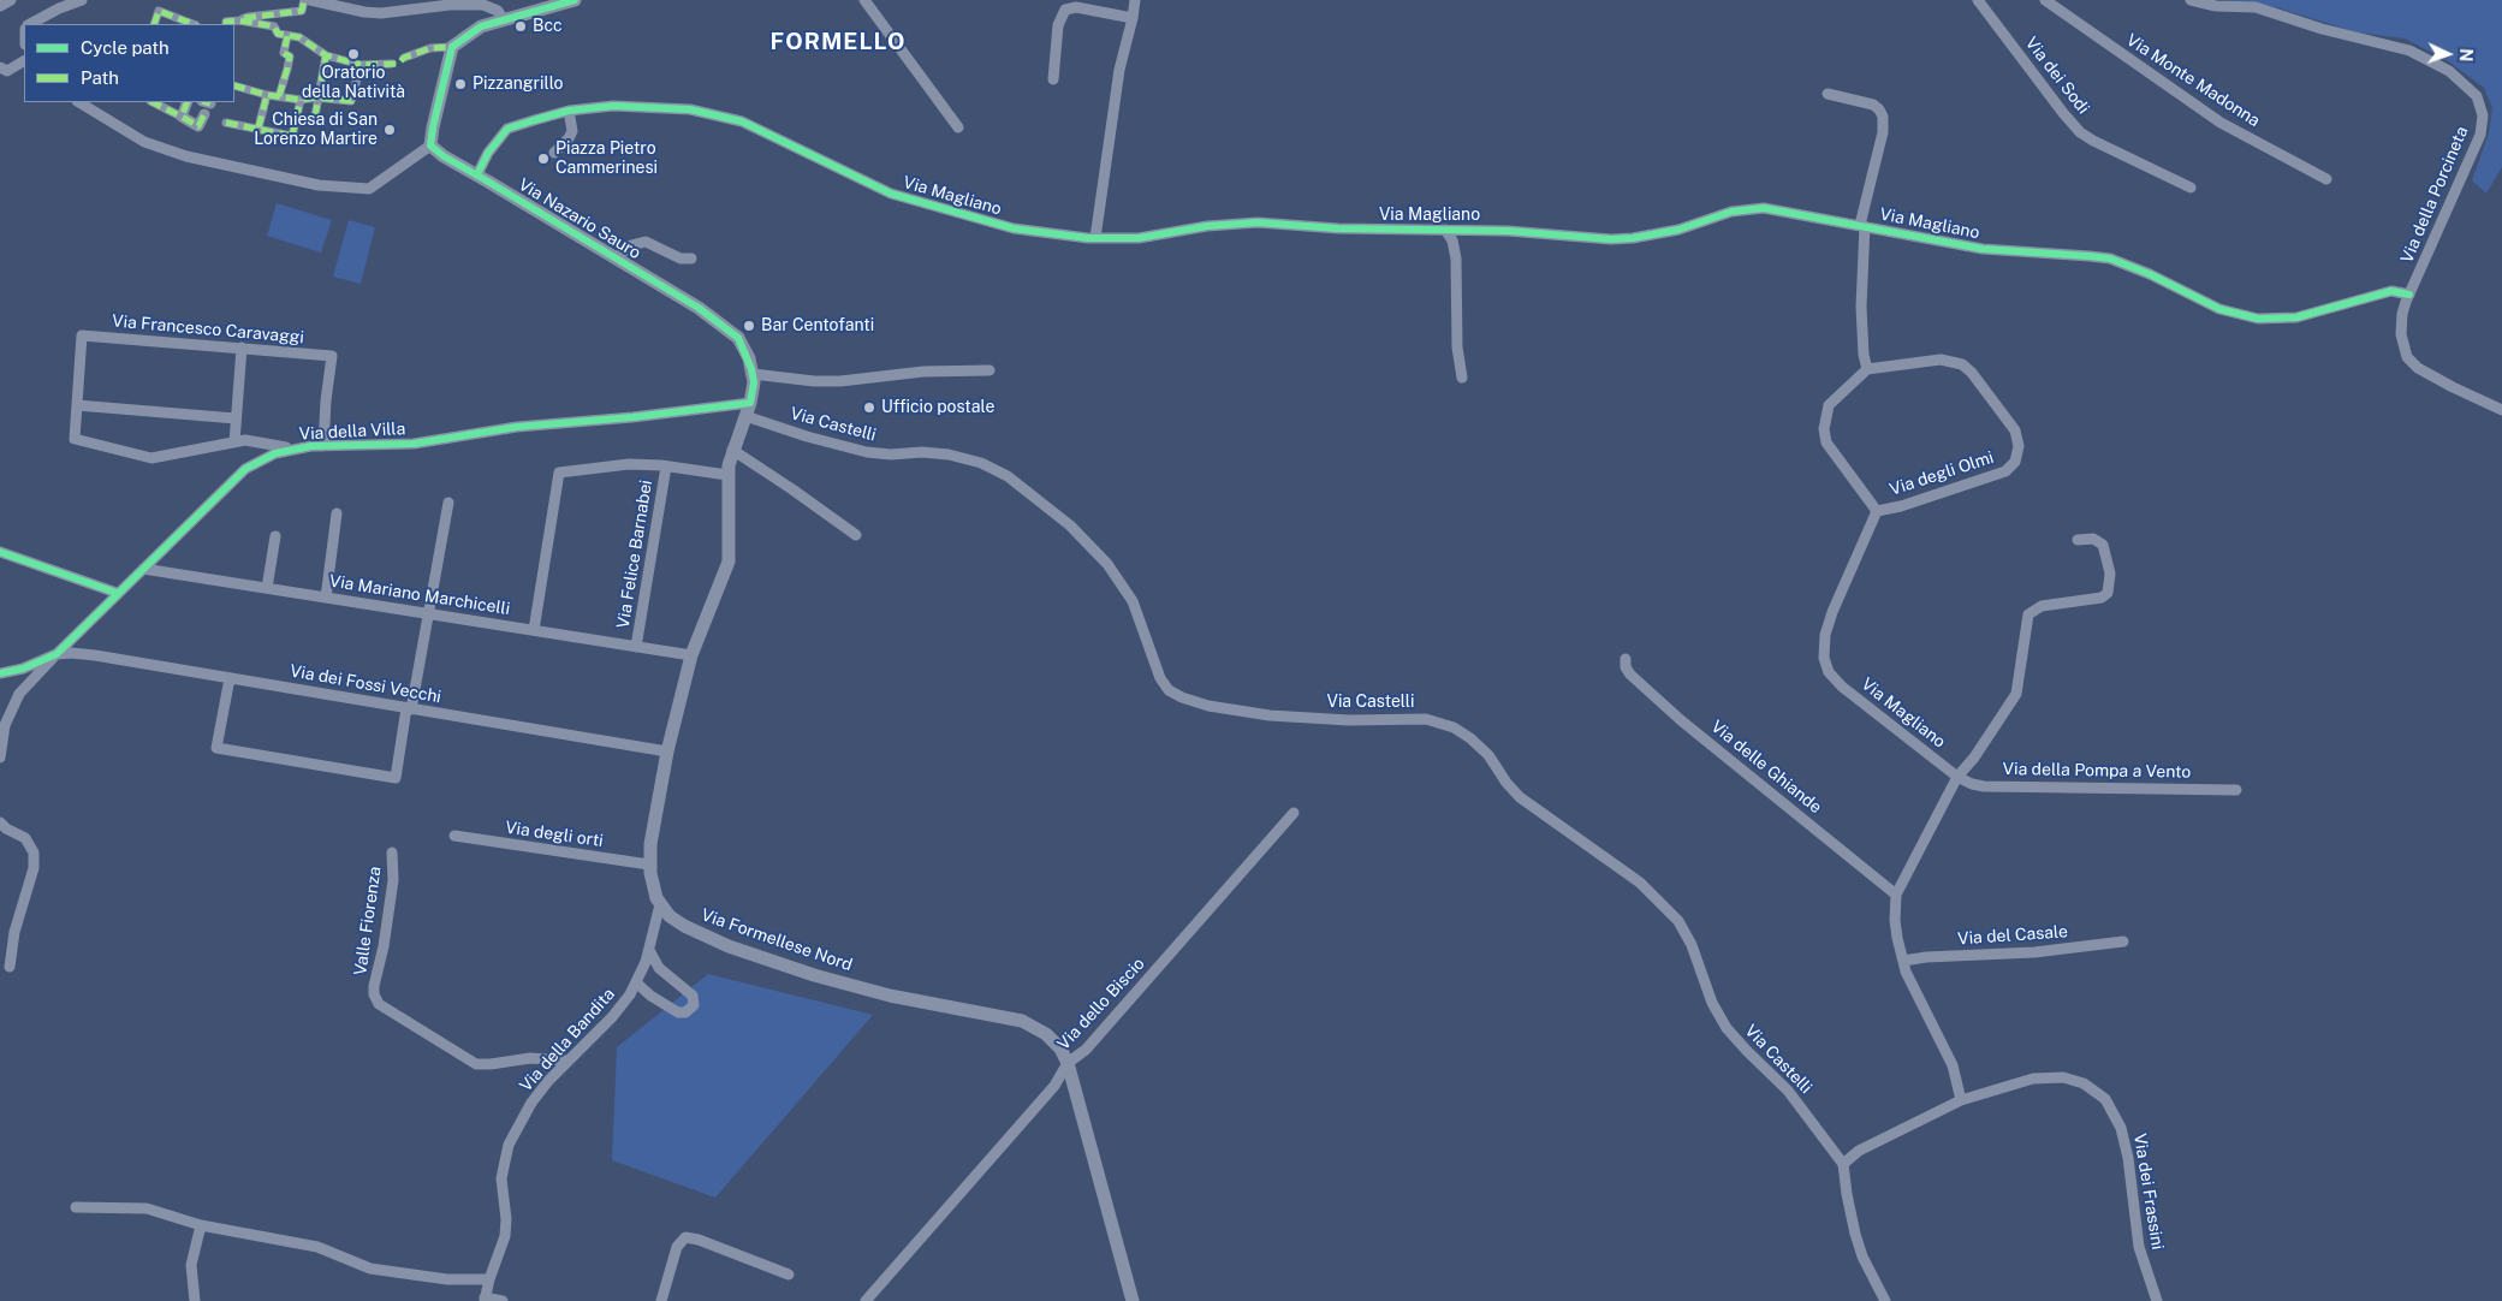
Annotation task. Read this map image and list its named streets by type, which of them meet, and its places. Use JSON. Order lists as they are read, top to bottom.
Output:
{
  "streets": {
    "street": [
      "Via dei Sodi",
      "Via Monte Madonna",
      "Via della Porcineta",
      "Via Magliano",
      "Via Nazario Sauro",
      "Via Francesco Caravaggi",
      "Via Castelli",
      "Via della Villa",
      "Via degli Olmi",
      "Via Felice Barnabei",
      "Via Mariano Marchicelli",
      "Via dei Fossi Vecchi",
      "Via delle Ghiande",
      "Via della Pompa a Vento",
      "Via degli orti",
      "Valle Fiorenza",
      "Via del Casale",
      "Via Formellese Nord",
      "Via dello Biscio",
      "Via della Bandita",
      "Via dei Frassini"
    ]
  },
  "crossings": [
    ["Via della Porcineta", "Via Magliano"],
    ["Via Magliano", "Via Nazario Sauro"],
    ["Via Magliano", "Via degli Olmi"],
    ["Via Magliano", "Via della Pompa a Vento"],
    ["Via Nazario Sauro", "Via Castelli"],
    ["Via Nazario Sauro", "Via della Villa"],
    ["Via Francesco Caravaggi", "Via della Villa"],
    ["Via Castelli", "Via della Villa"],
    ["Via Castelli", "Via dei Frassini"],
    ["Via della Villa", "Via Mariano Marchicelli"],
    ["Via della Villa", "Via dei Fossi Vecchi"],
    ["Via Felice Barnabei", "Via Mariano Marchicelli"],
    ["Valle Fiorenza", "Via della Bandita"],
    ["Via Formellese Nord", "Via dello Biscio"],
    ["Via Formellese Nord", "Via della Bandita"]
  ],
  "districts": ["FORMELLO"],
  "places": [
    "Bcc",
    "Oratorio della Natività",
    "Pizzangrillo",
    "Chiesa di San Lorenzo Martire",
    "Piazza Pietro Cammerinesi",
    "Bar Centofanti",
    "Ufficio postale"
  ],
  "legend": ["Cycle path", "Path"],
  "north": "right"
}
